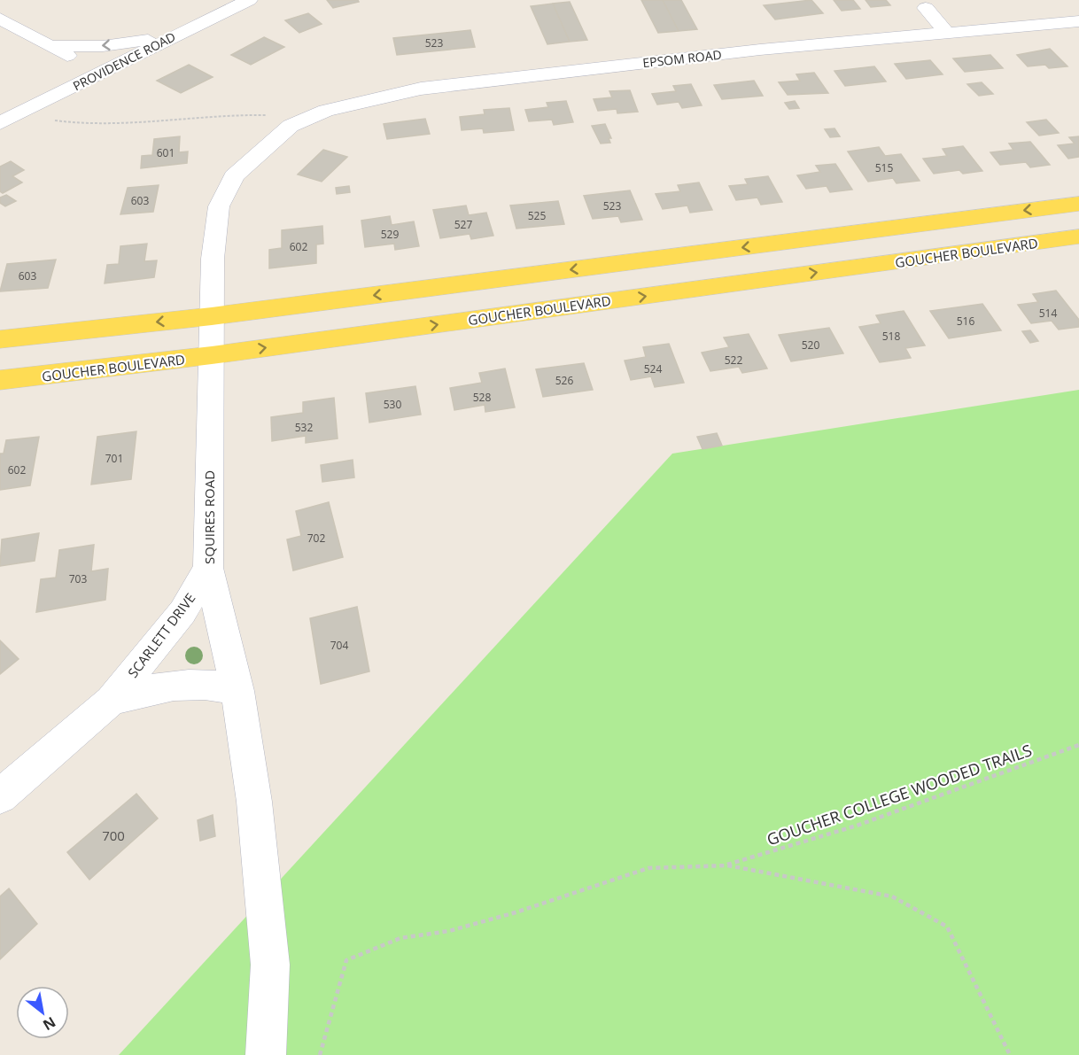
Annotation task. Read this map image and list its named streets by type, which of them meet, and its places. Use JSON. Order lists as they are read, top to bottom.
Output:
{
  "streets": {
    "main road": ["GOUCHER BOULEVARD"],
    "street": [
      "EPSOM ROAD",
      "PROVIDENCE ROAD",
      "SQUIRES ROAD",
      "SCARLETT DRIVE"
    ],
    "path": ["GOUCHER COLLEGE WOODED TRAILS"]
  },
  "crossings": [
    ["EPSOM ROAD", "SQUIRES ROAD"],
    ["GOUCHER BOULEVARD", "SQUIRES ROAD"],
    ["SQUIRES ROAD", "SCARLETT DRIVE"]
  ],
  "house_numbers": [
    "523",
    "601",
    "515",
    "603",
    "523",
    "525",
    "527",
    "529",
    "602",
    "603",
    "514",
    "516",
    "518",
    "520",
    "522",
    "524",
    "526",
    "528",
    "530",
    "532",
    "701",
    "602",
    "702",
    "703",
    "704",
    "700"
  ],
  "north": "bottom right"
}
